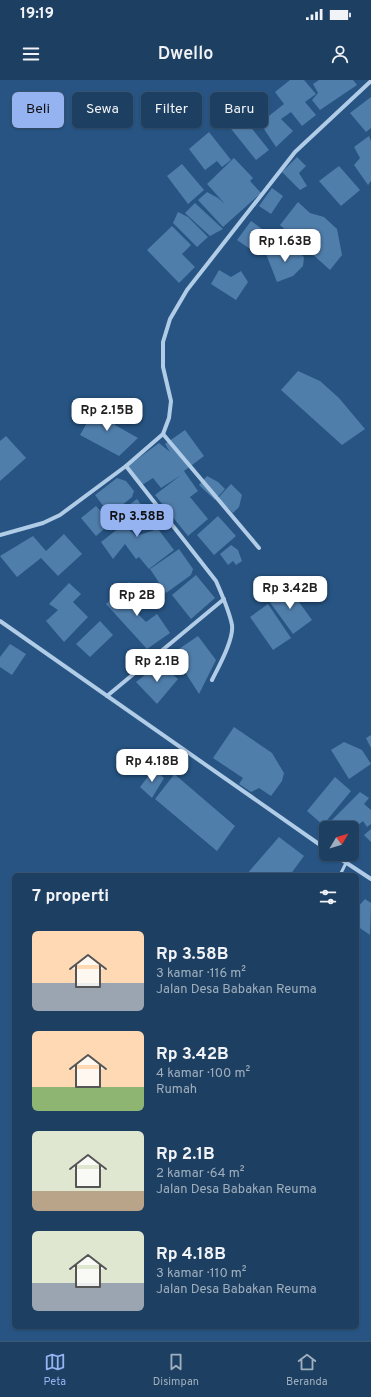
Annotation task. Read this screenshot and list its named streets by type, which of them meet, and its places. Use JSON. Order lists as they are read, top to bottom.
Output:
{
  "north": "top right",
  "page": {
    "status": "19:19",
    "header": "Dwello",
    "chip": [
      "Beli",
      "Sewa",
      "Filter",
      "Baru"
    ],
    "price": [
      "Rp 1.63B",
      "Rp 2.15B",
      "Rp 3.58B",
      "Rp 3.42B",
      "Rp 2B",
      "Rp 2.1B",
      "Rp 4.18B"
    ],
    "heading": "7 properti",
    "list": [
      {
        "name": "Rp 3.58B",
        "note": "3 kamar · 116 m² · Jalan Desa Babakan Reuma"
      },
      {
        "name": "Rp 3.42B",
        "note": "4 kamar · 100 m² · Rumah"
      },
      {
        "name": "Rp 2.1B",
        "note": "2 kamar · 64 m² · Jalan Desa Babakan Reuma"
      },
      {
        "name": "Rp 4.18B",
        "note": "3 kamar · 110 m² · Jalan Desa Babakan Reuma"
      }
    ],
    "tabs": ["Peta", "Disimpan", "Beranda"]
  }
}
